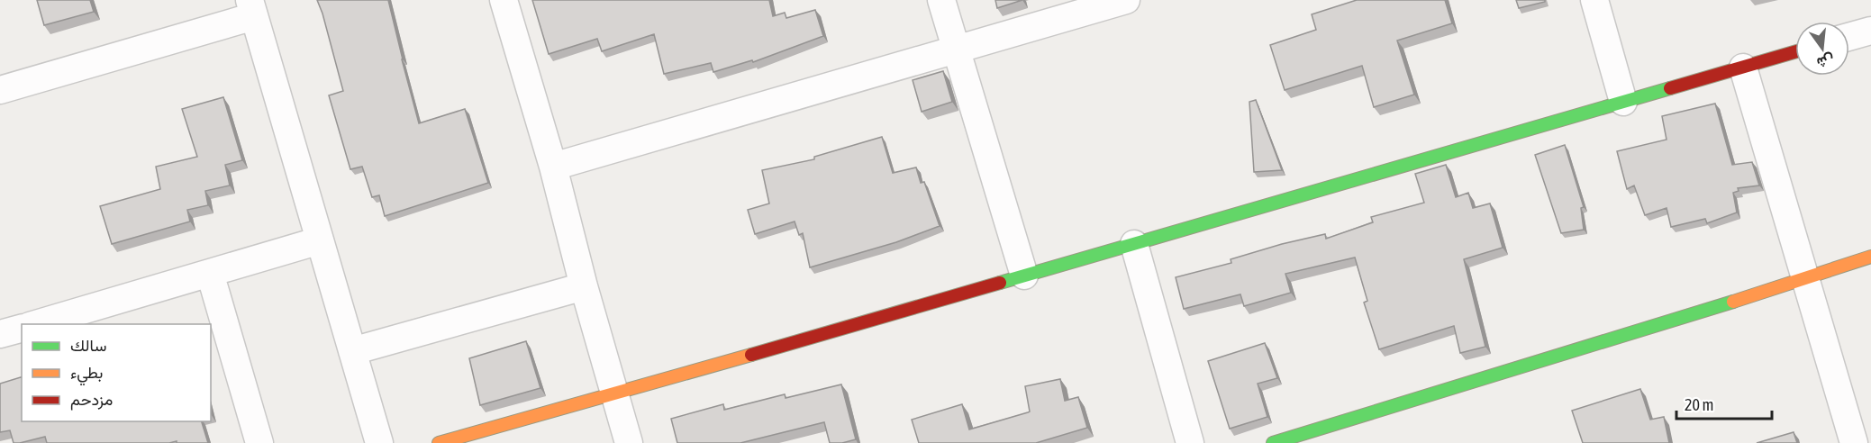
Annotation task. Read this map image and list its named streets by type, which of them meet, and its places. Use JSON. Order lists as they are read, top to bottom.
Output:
{
  "legend": ["سالك", "بطيء", "مزدحم"],
  "scale_bar": "20 m",
  "north": "bottom"
}
